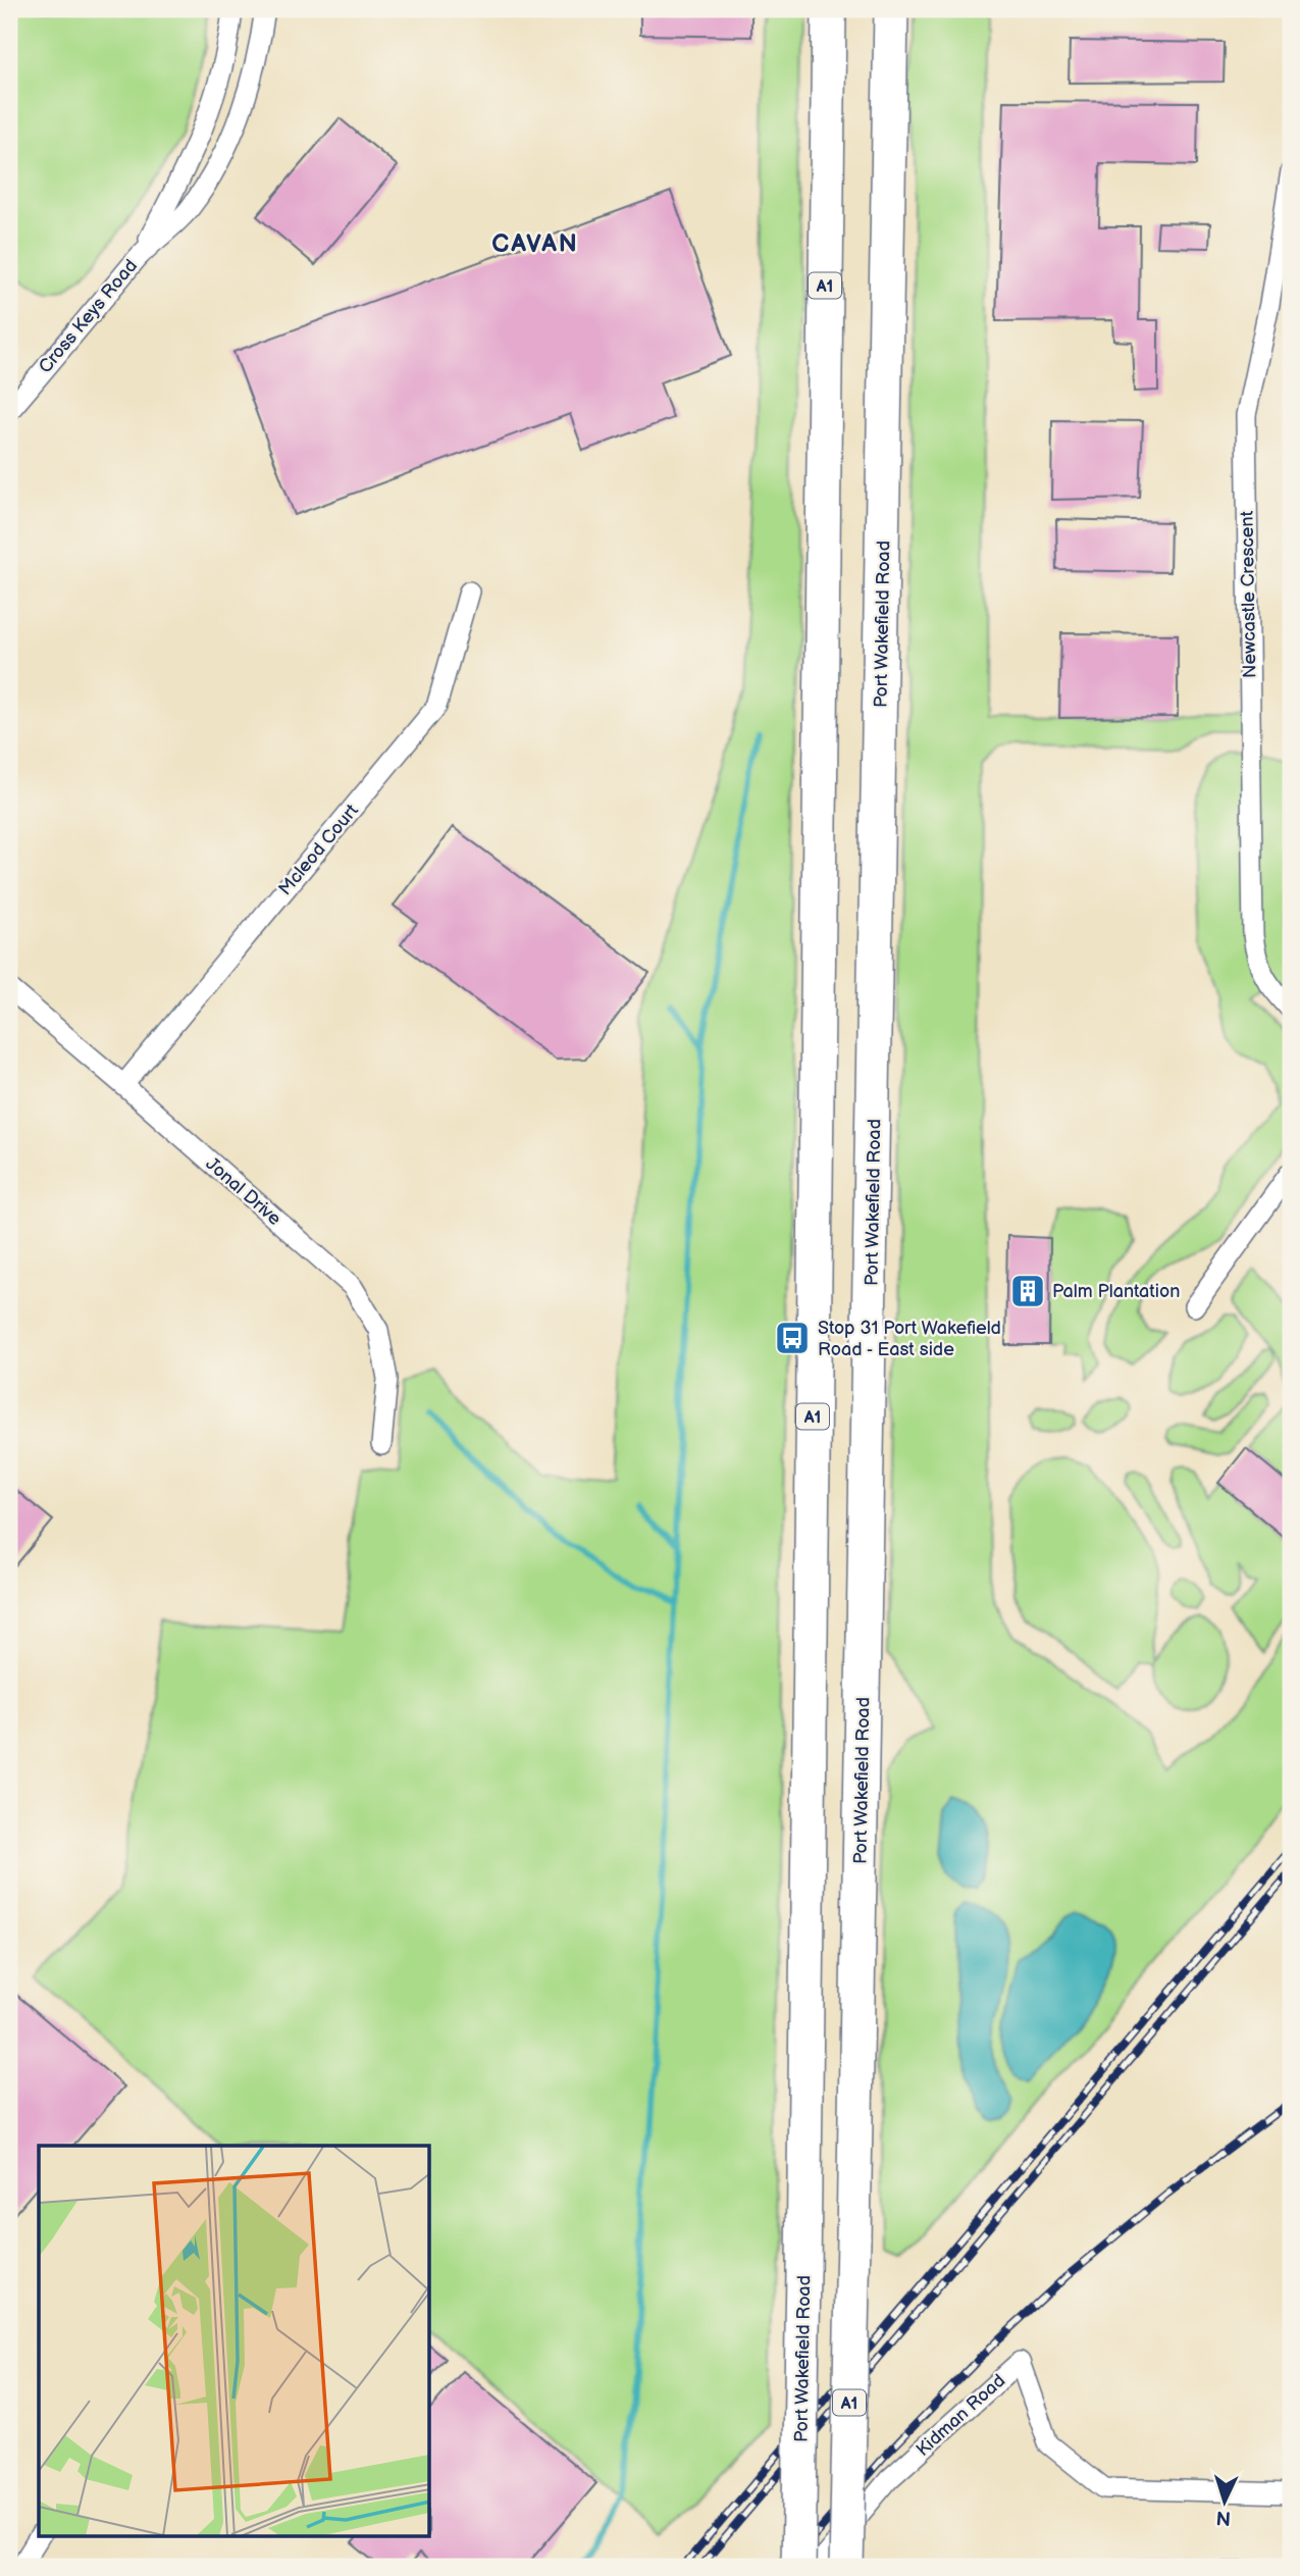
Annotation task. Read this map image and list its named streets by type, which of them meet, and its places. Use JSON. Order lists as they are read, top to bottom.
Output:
{
  "streets": {
    "highway": ["A1", "Port Wakefield Road"],
    "street": [
      "Cross Keys Road",
      "Newcastle Crescent",
      "Mcleod Court",
      "Jonal Drive",
      "Kidman Road"
    ]
  },
  "crossings": [
    ["Mcleod Court", "Jonal Drive"]
  ],
  "districts": ["CAVAN"],
  "places": {
    "building": ["Palm Plantation"],
    "bus stop": ["Stop 31 Port Wakefield Road - East side"]
  },
  "north": "bottom"
}
